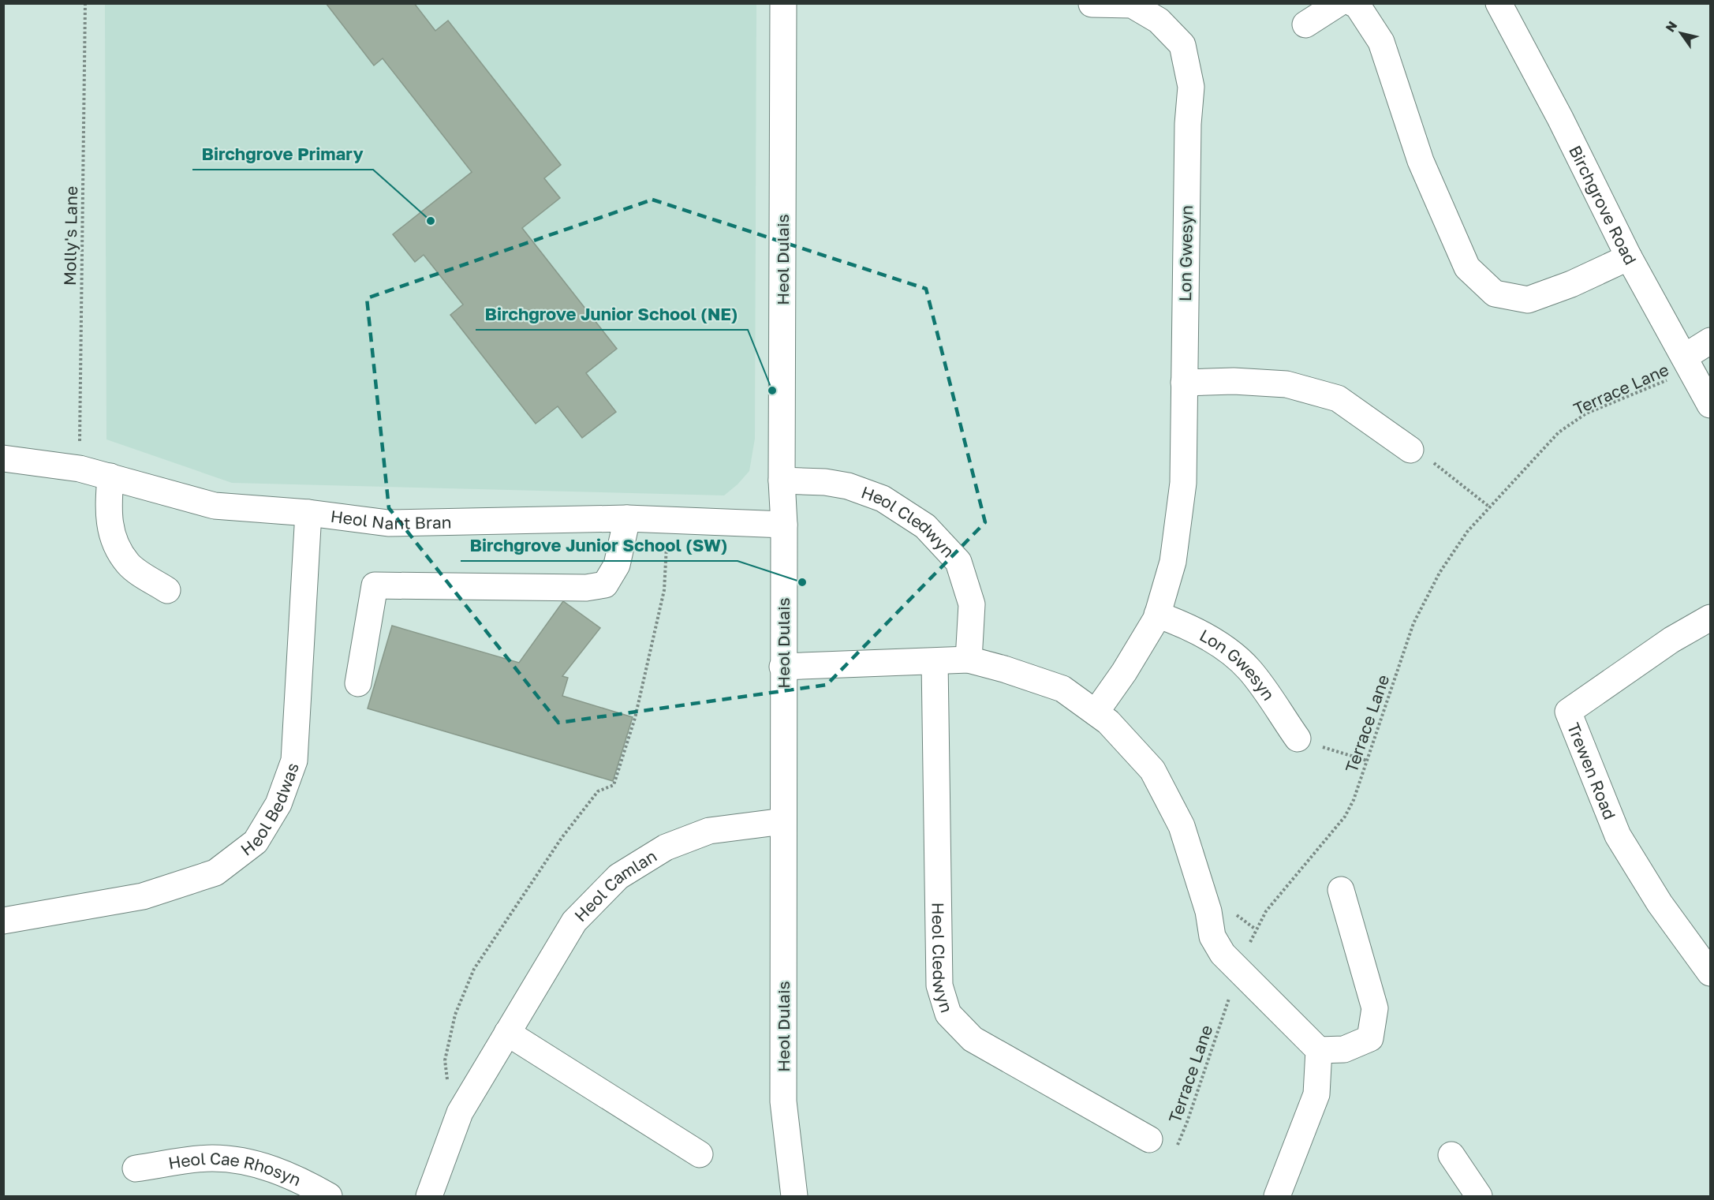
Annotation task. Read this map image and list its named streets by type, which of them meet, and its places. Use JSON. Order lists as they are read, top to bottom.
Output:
{
  "streets": {
    "street": [
      "Birchgrove Road",
      "Lon Gwesyn",
      "Heol Dulais",
      "Heol Nant Bran",
      "Heol Cledwyn",
      "Trewen Road",
      "Heol Bedwas",
      "Heol Camlan",
      "Heol Cae Rhosyn"
    ],
    "path": ["Molly's Lane", "Terrace Lane"]
  },
  "crossings": [
    ["Birchgrove Road", "Terrace Lane"],
    ["Molly's Lane", "Heol Nant Bran"],
    ["Heol Dulais", "Heol Nant Bran"],
    ["Heol Dulais", "Heol Cledwyn"],
    ["Heol Dulais", "Heol Camlan"],
    ["Terrace Lane", "Heol Cledwyn"],
    ["Heol Nant Bran", "Heol Bedwas"]
  ],
  "places": ["Birchgrove Primary", "Birchgrove Junior School (NE)", "Birchgrove Junior School (SW)"],
  "north": "top left"
}
